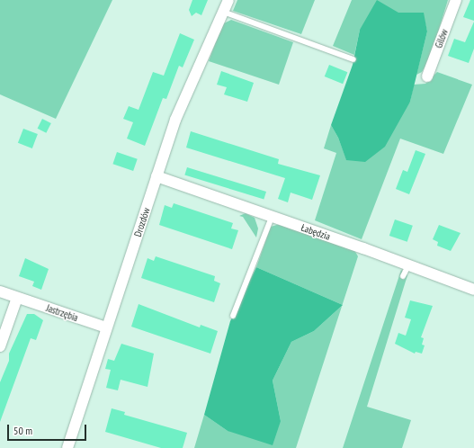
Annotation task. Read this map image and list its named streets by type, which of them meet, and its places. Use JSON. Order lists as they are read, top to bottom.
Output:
{
  "streets": {
    "street": [
      "Gilów",
      "Drozdów",
      "Łabędzia",
      "Jastrzębia"
    ]
  },
  "crossings": [
    ["Drozdów", "Łabędzia"],
    ["Drozdów", "Jastrzębia"]
  ],
  "scale_bar": "50 m"
}
